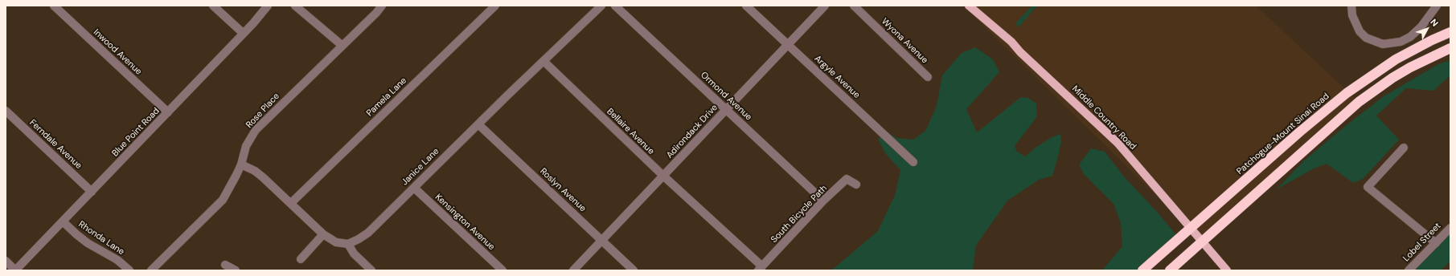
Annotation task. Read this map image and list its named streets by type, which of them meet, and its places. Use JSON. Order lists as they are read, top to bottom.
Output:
{
  "streets": {
    "highway": ["Patchogue-Mount Sinai Road"],
    "main road": ["Middle Country Road"],
    "street": [
      "Wyona Avenue",
      "Inwood Avenue",
      "Argyle Avenue",
      "Ormond Avenue",
      "Pamela Lane",
      "Rose Place",
      "Bellaire Avenue",
      "Adirondack Drive",
      "Blue Point Road",
      "Ferndale Avenue",
      "Janice Lane",
      "Roslyn Avenue",
      "South Bicycle Path",
      "Kensington Avenue",
      "Rhonda Lane",
      "Lobel Street"
    ]
  },
  "crossings": [
    ["Inwood Avenue", "Blue Point Road"],
    ["Argyle Avenue", "Adirondack Drive"],
    ["Ormond Avenue", "Adirondack Drive"],
    ["Ormond Avenue", "South Bicycle Path"],
    ["Middle Country Road", "Patchogue-Mount Sinai Road"],
    ["Bellaire Avenue", "Adirondack Drive"],
    ["Bellaire Avenue", "Janice Lane"],
    ["Bellaire Avenue", "South Bicycle Path"],
    ["Adirondack Drive", "Roslyn Avenue"],
    ["Blue Point Road", "Ferndale Avenue"],
    ["Blue Point Road", "Rhonda Lane"],
    ["Janice Lane", "Roslyn Avenue"],
    ["Janice Lane", "Kensington Avenue"]
  ],
  "north": "top right"
}
